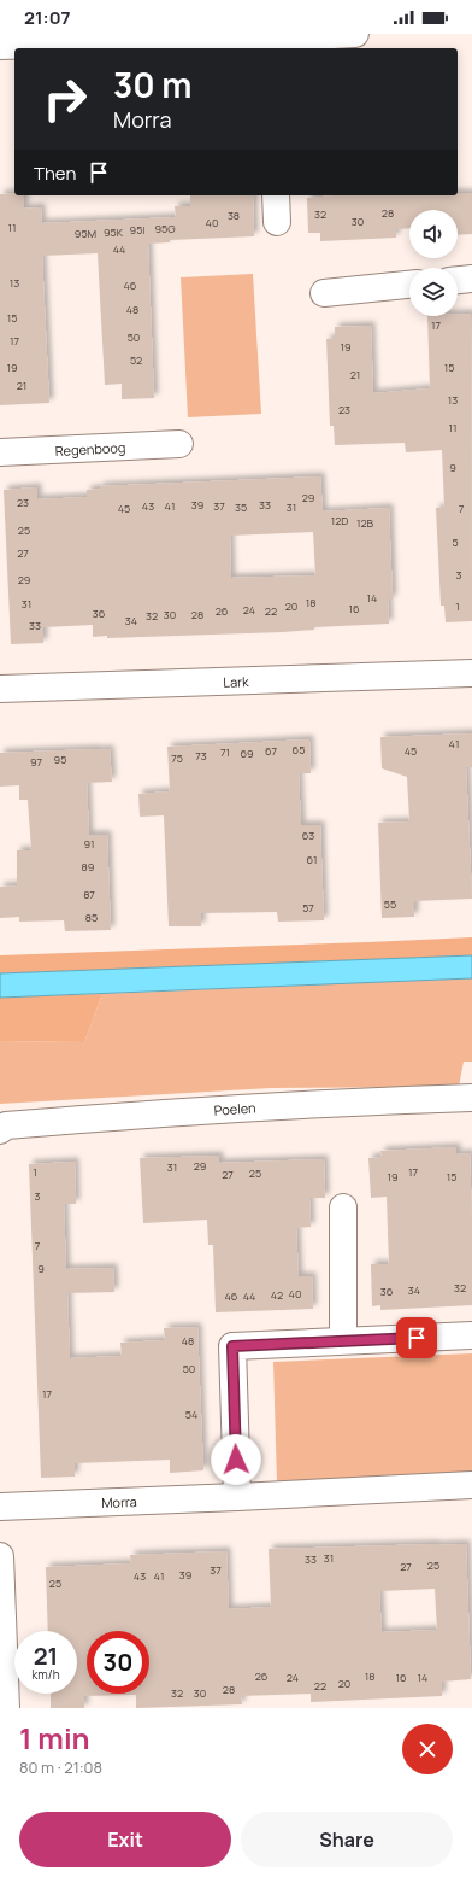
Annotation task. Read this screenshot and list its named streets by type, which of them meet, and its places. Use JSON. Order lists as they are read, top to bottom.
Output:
{
  "streets": {
    "street": [
      "Regenboog",
      "Lark",
      "Poelen",
      "Morra"
    ]
  },
  "house_numbers": [
    "28",
    "32",
    "38",
    "30",
    "40",
    "11",
    "95G",
    "95I",
    "95K",
    "95M",
    "44",
    "13",
    "46",
    "48",
    "15",
    "17",
    "50",
    "17",
    "19",
    "52",
    "19",
    "15",
    "21",
    "21",
    "13",
    "23",
    "11",
    "9",
    "29",
    "23",
    "39",
    "33",
    "43",
    "41",
    "37",
    "35",
    "31",
    "45",
    "7",
    "12D",
    "12B",
    "25",
    "5",
    "27",
    "3",
    "29",
    "14",
    "18",
    "31",
    "20",
    "1",
    "16",
    "24",
    "26",
    "22",
    "36",
    "30",
    "28",
    "32",
    "34",
    "33",
    "41",
    "65",
    "67",
    "45",
    "71",
    "69",
    "73",
    "75",
    "95",
    "97",
    "63",
    "91",
    "61",
    "89",
    "87",
    "55",
    "57",
    "85",
    "29",
    "31",
    "1",
    "17",
    "25",
    "27",
    "19",
    "15",
    "3",
    "7",
    "9",
    "32",
    "34",
    "36",
    "40",
    "42",
    "46",
    "44",
    "48",
    "50",
    "17",
    "54",
    "31",
    "33",
    "25",
    "27",
    "37",
    "39",
    "43",
    "41",
    "25",
    "26",
    "18",
    "24",
    "16",
    "14",
    "20",
    "22",
    "28",
    "32",
    "30"
  ],
  "page": {
    "status": "21:07",
    "turn": ["30 m", "Morra"],
    "then": "Then",
    "speed": "21 km/h",
    "limit": "30",
    "heading": ["1 min", "80 m · 21:08"],
    "buttons": ["Exit", "Share"]
  }
}
